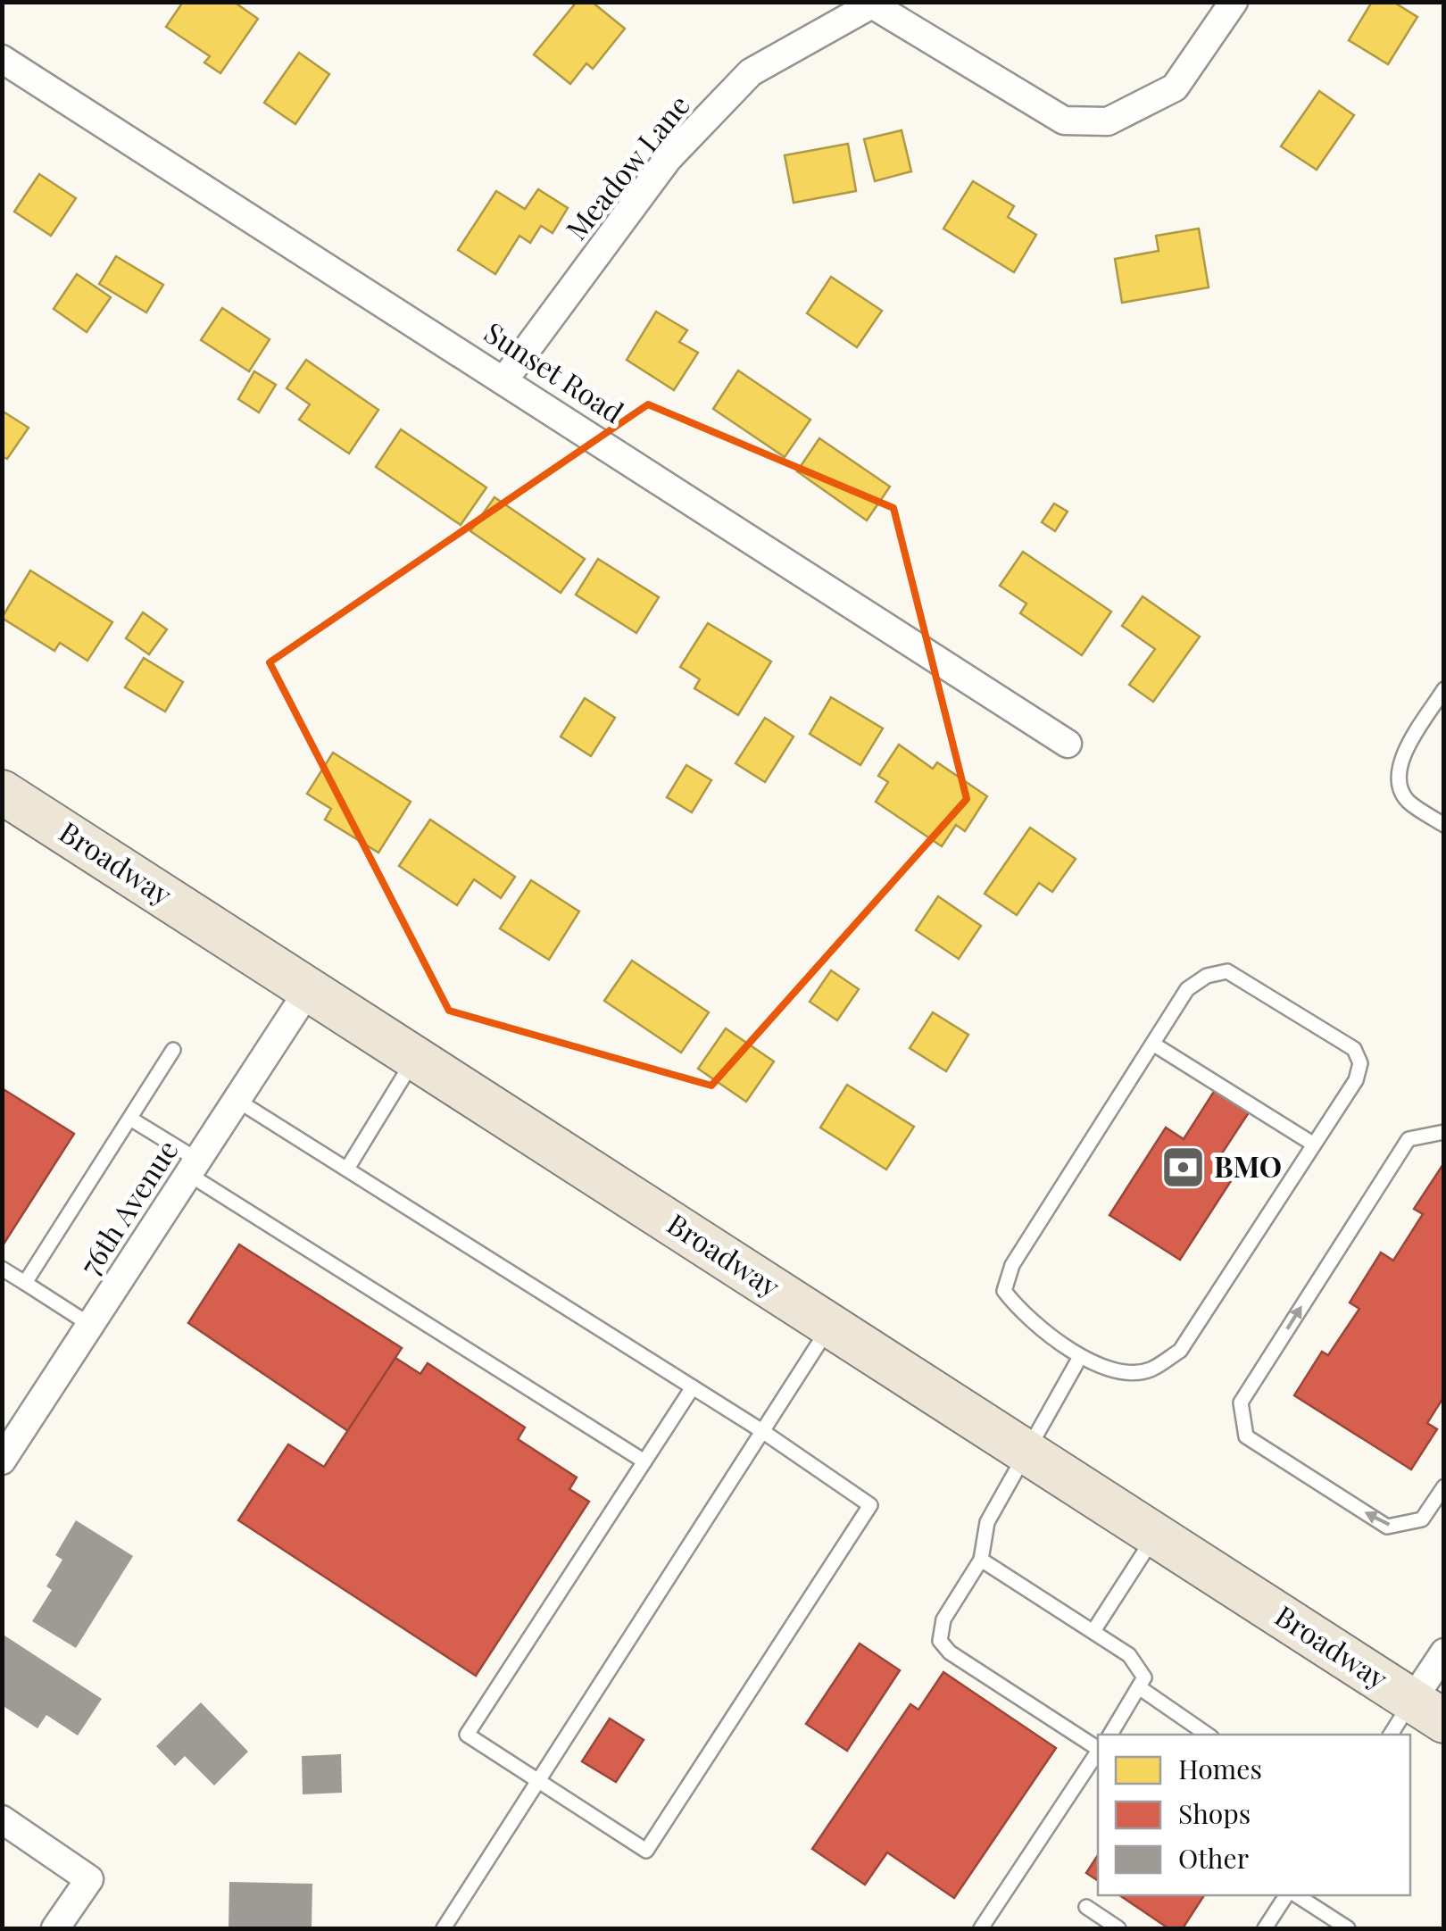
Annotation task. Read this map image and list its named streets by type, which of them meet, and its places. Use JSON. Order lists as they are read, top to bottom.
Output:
{
  "streets": {
    "main road": ["Broadway"],
    "street": ["Meadow Lane", "Sunset Road", "76th Avenue"]
  },
  "crossings": [
    ["Meadow Lane", "Sunset Road"],
    ["Broadway", "76th Avenue"]
  ],
  "places": {
    "bank": ["BMO"]
  },
  "legend": ["Homes", "Shops", "Other"]
}
